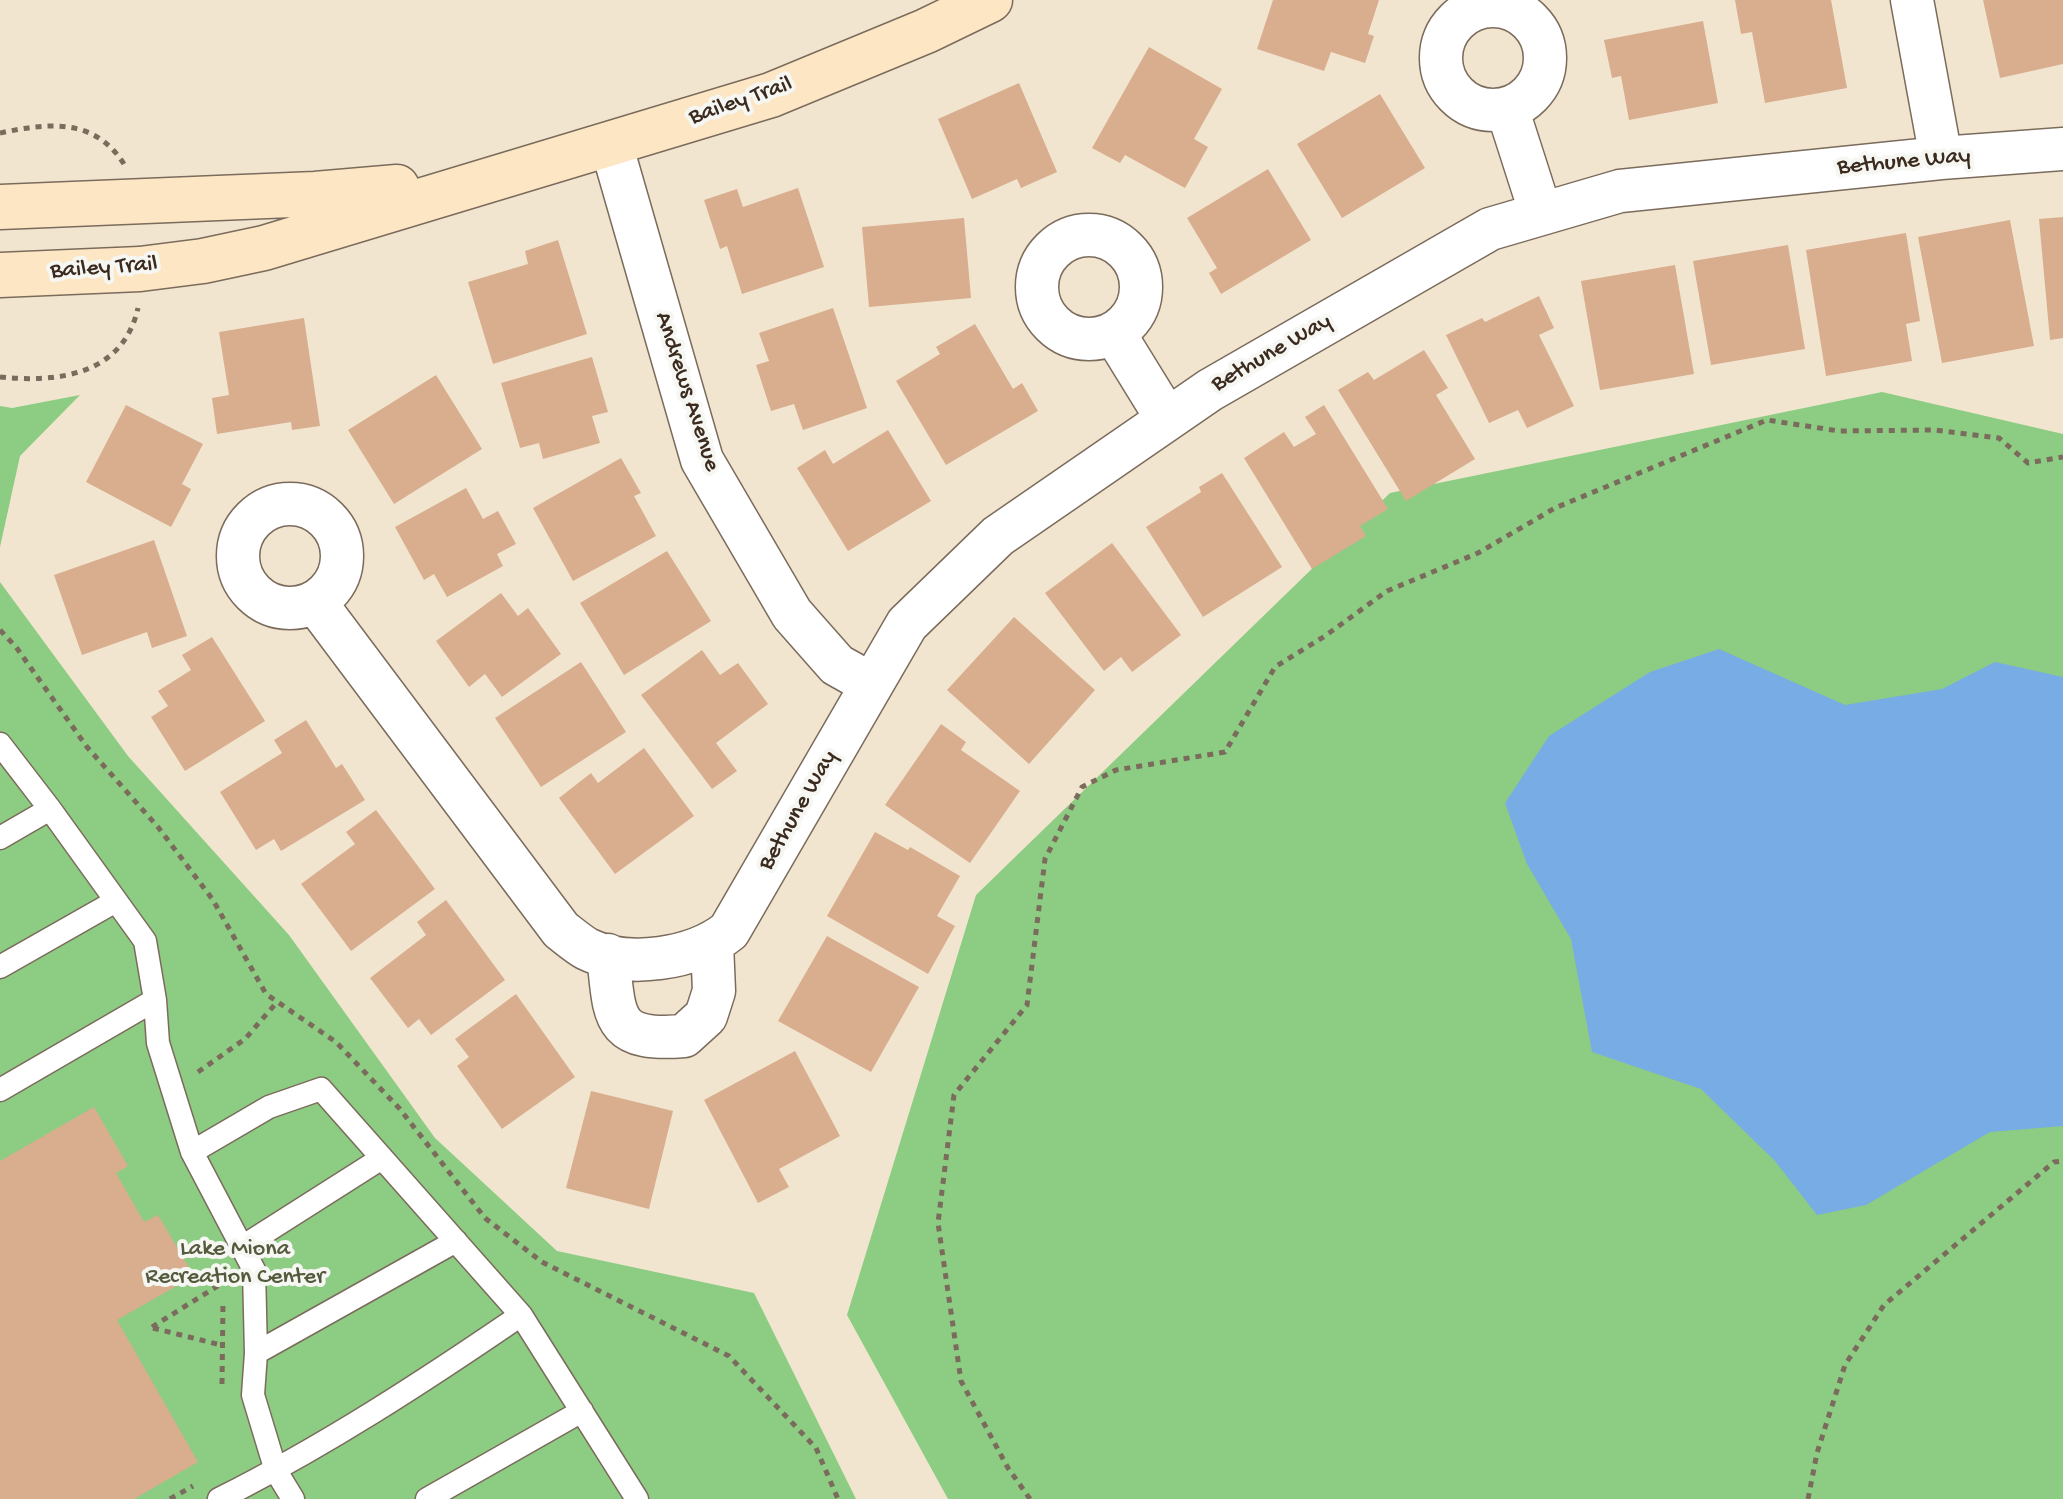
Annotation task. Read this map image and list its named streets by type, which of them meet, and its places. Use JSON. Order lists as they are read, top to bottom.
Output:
{
  "streets": {
    "street": ["Bailey Trail", "Bethune Way", "Andrews Avenue"]
  },
  "crossings": [
    ["Bailey Trail", "Andrews Avenue"],
    ["Bethune Way", "Andrews Avenue"]
  ],
  "parks": ["Lake Miona Recreation Center"]
}
